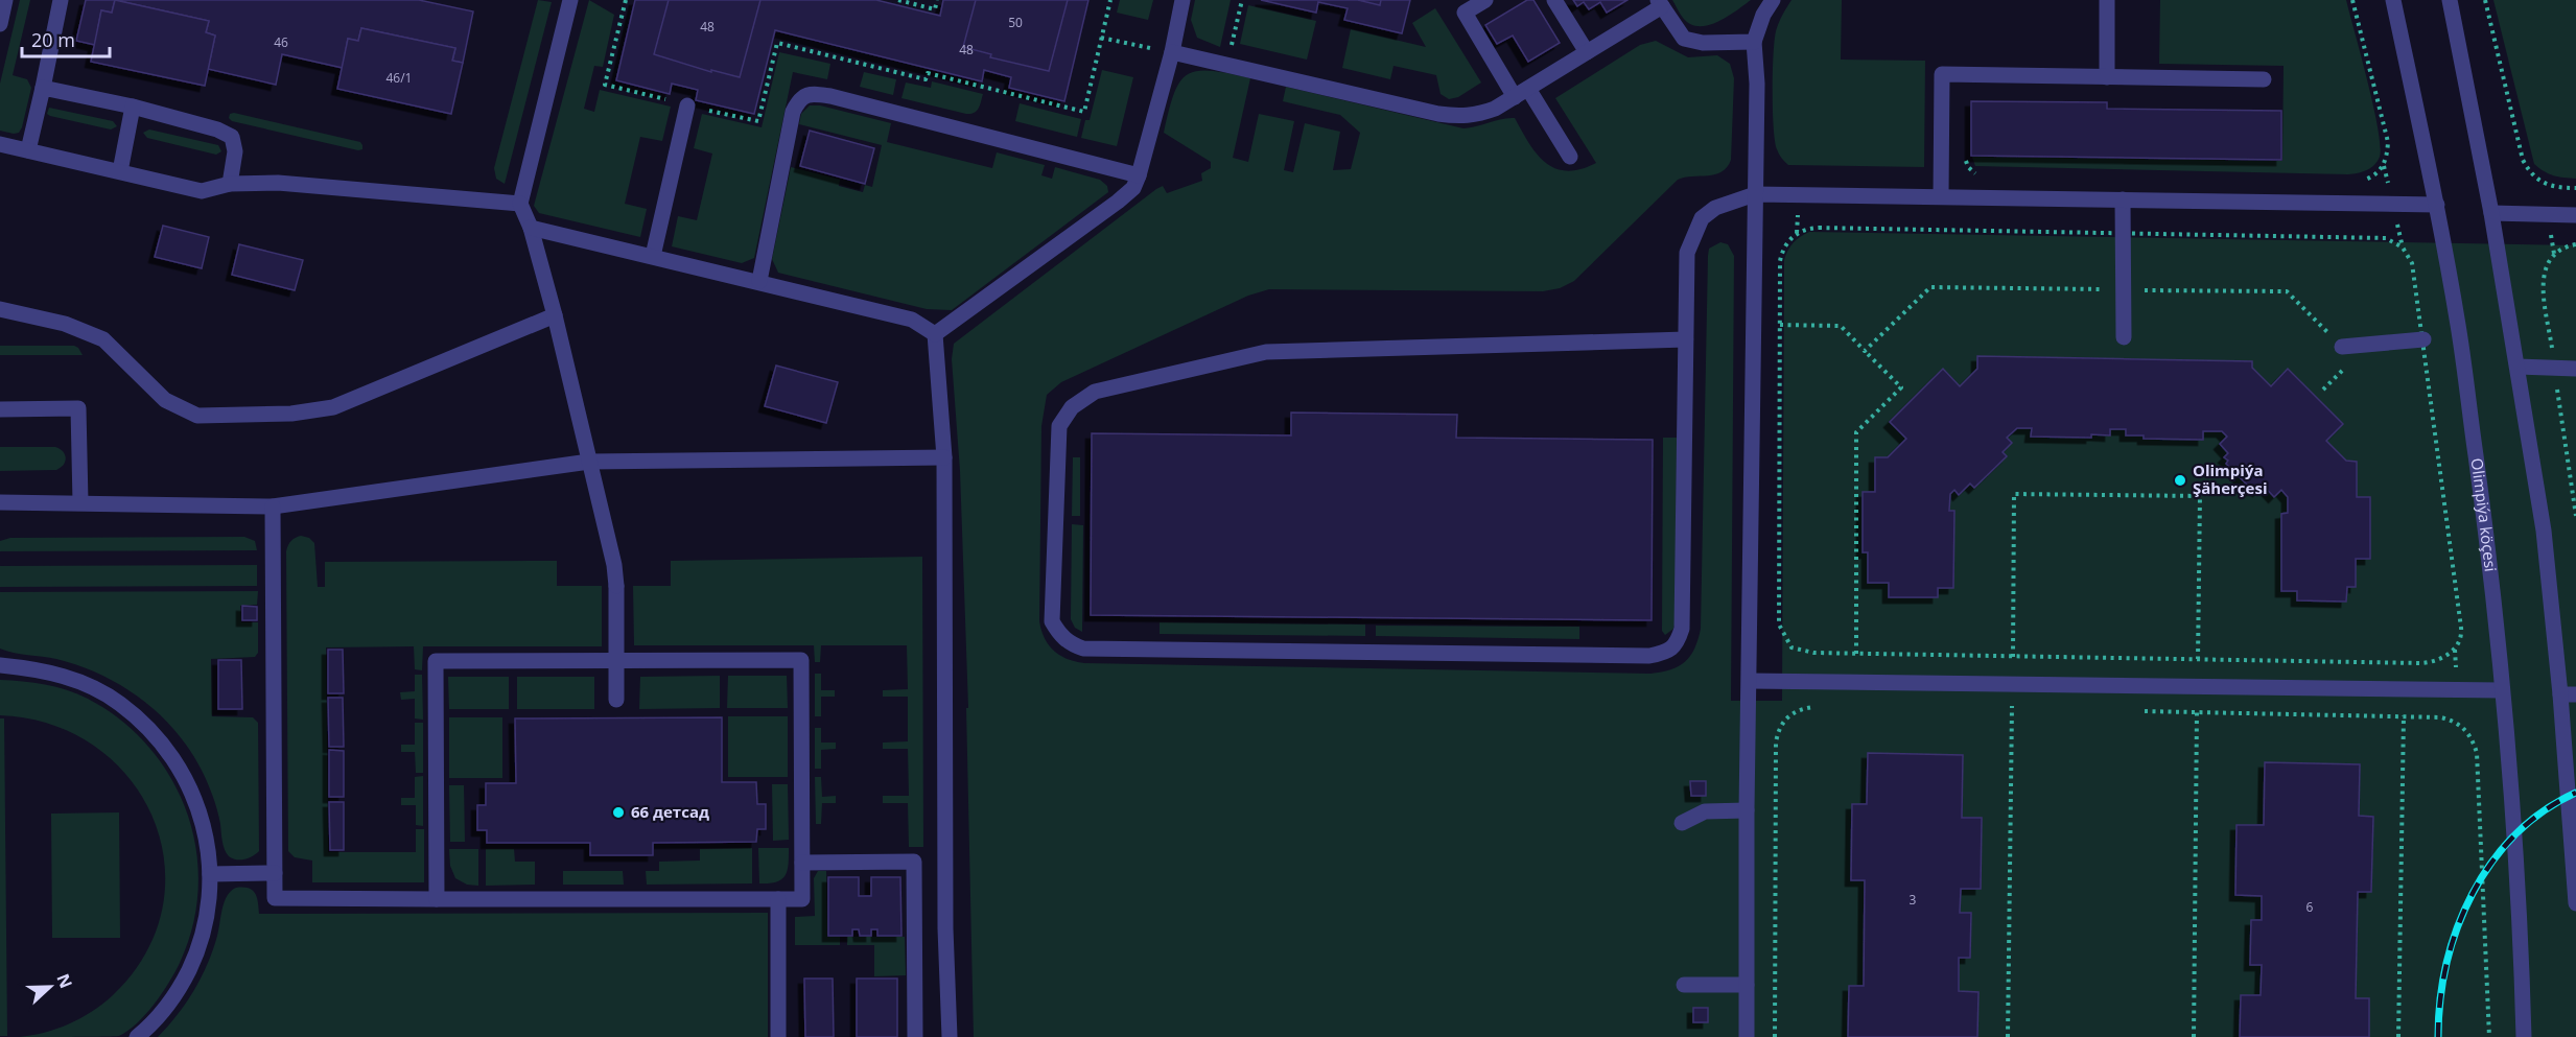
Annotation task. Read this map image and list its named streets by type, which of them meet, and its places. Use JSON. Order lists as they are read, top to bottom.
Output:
{
  "streets": {
    "street": ["Olimpiýa köçesi"]
  },
  "places": ["Olimpiýa Şäherçesi", "66 детсад"],
  "house_numbers": [
    "50",
    "48",
    "46",
    "48",
    "46/1",
    "3",
    "6"
  ],
  "scale_bar": "20 m",
  "north": "right"
}
